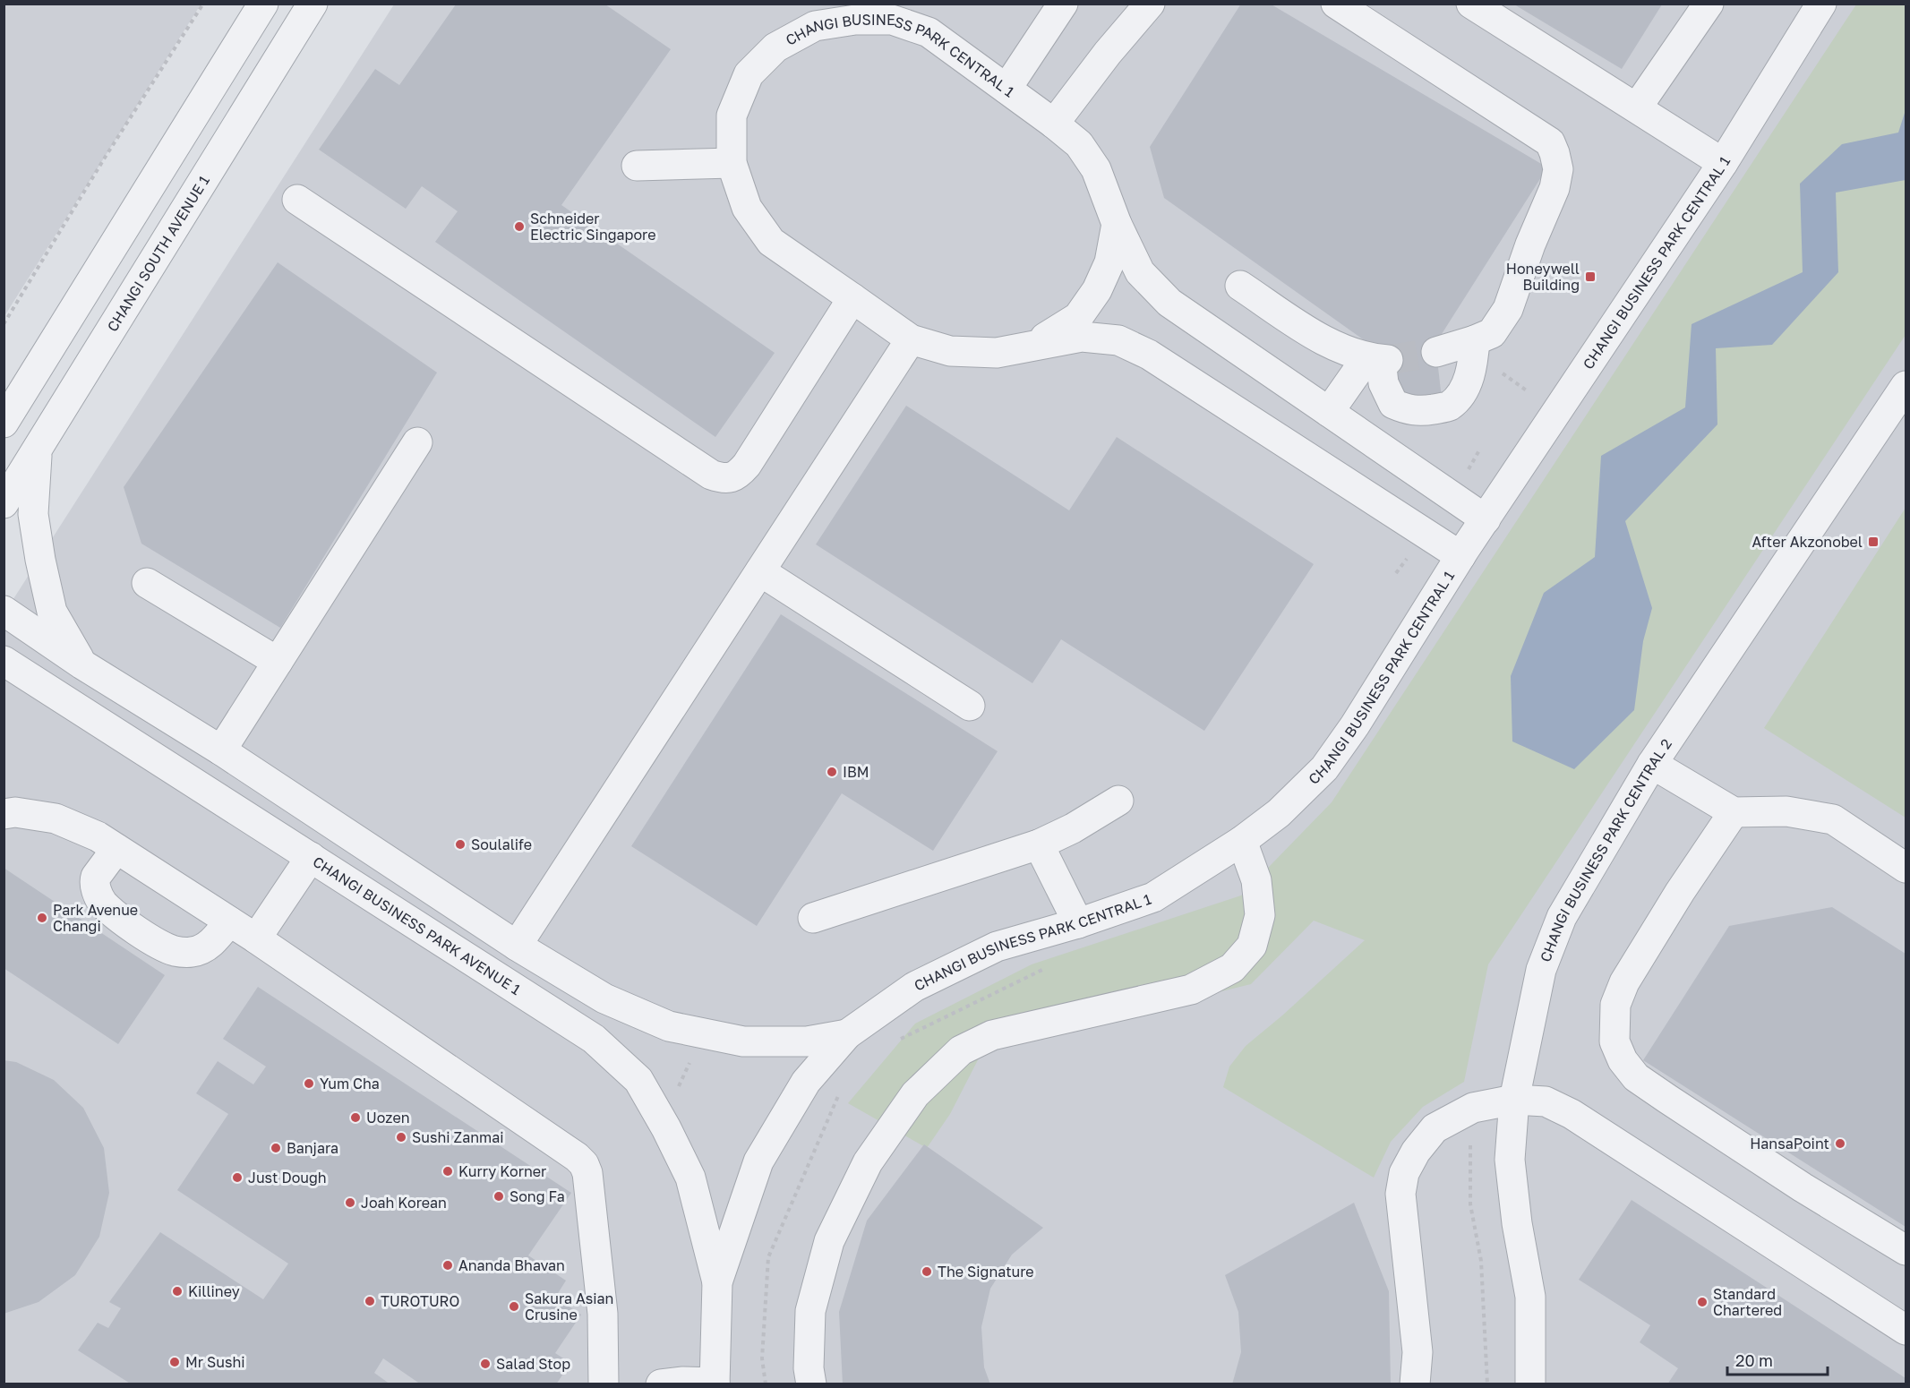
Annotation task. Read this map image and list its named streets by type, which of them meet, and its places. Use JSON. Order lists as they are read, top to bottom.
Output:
{
  "streets": {
    "street": [
      "CHANGI BUSINESS PARK CENTRAL 1",
      "CHANGI SOUTH AVENUE 1",
      "CHANGI BUSINESS PARK CENTRAL 2",
      "CHANGI BUSINESS PARK AVENUE 1"
    ]
  },
  "crossings": [
    ["CHANGI BUSINESS PARK CENTRAL 1", "CHANGI BUSINESS PARK AVENUE 1"]
  ],
  "places": {
    "other": [
      "Schneider Electric Singapore",
      "IBM",
      "Soulalife",
      "Park Avenue Changi",
      "Yum Cha",
      "Uozen",
      "Sushi Zanmai",
      "HansaPoint",
      "Banjara",
      "Kurry Korner",
      "Just Dough",
      "Song Fa",
      "Joah Korean",
      "Ananda Bhavan",
      "The Signature",
      "Killiney",
      "TUROTURO",
      "Standard Chartered",
      "Sakura Asian Crusine",
      "Mr Sushi",
      "Salad Stop"
    ],
    "transit": ["Honeywell Building", "After Akzonobel"]
  },
  "scale_bar": "20 m"
}
